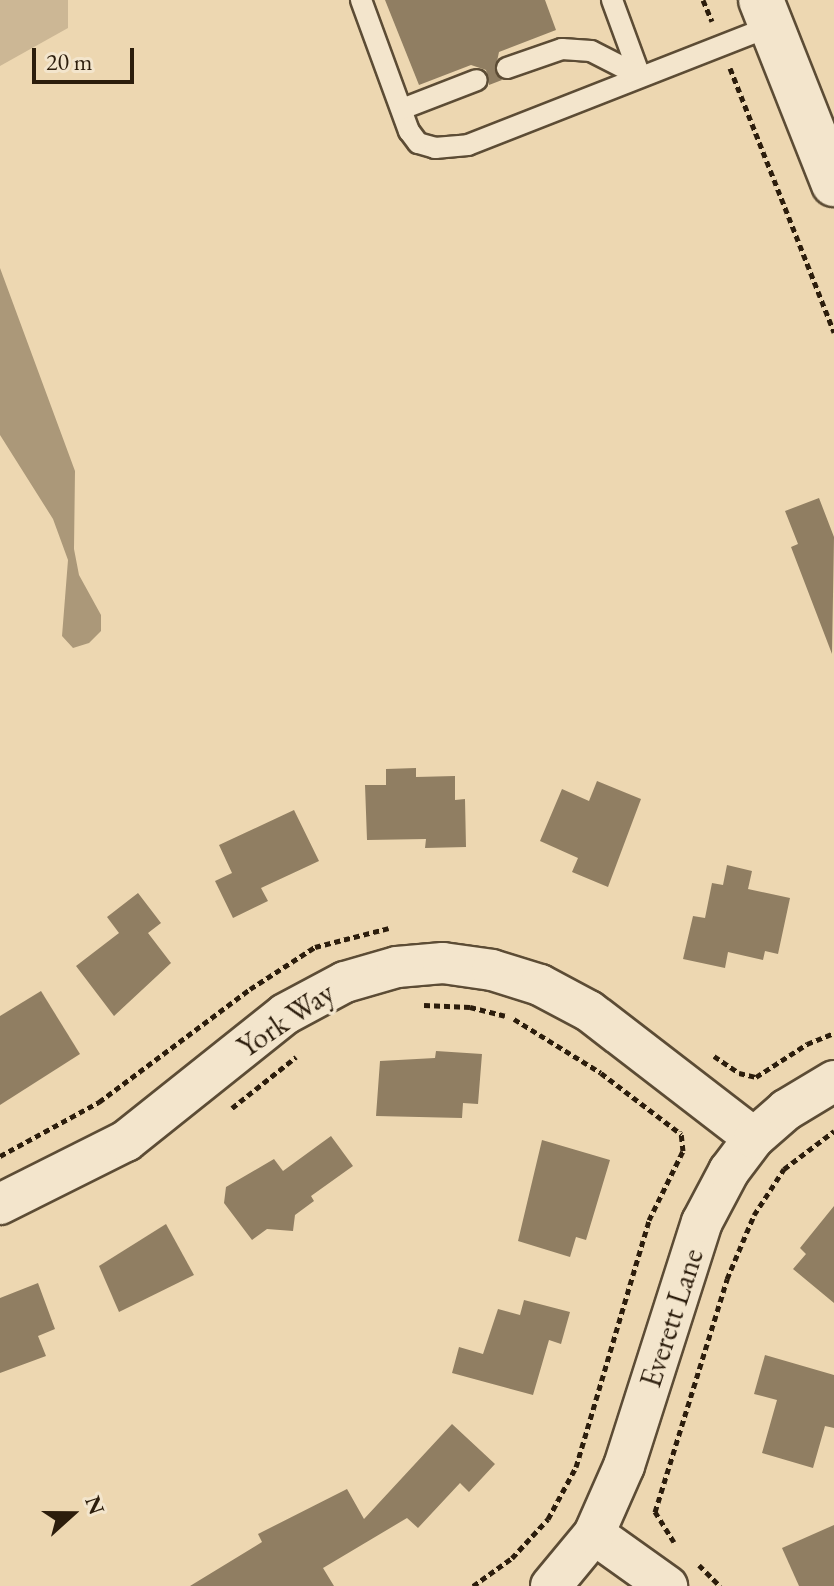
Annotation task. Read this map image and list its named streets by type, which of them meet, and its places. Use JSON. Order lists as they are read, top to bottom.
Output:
{
  "streets": {
    "street": ["York Way", "Everett Lane"]
  },
  "crossings": [
    ["York Way", "Everett Lane"]
  ],
  "scale_bar": "20 m",
  "north": "right"
}
